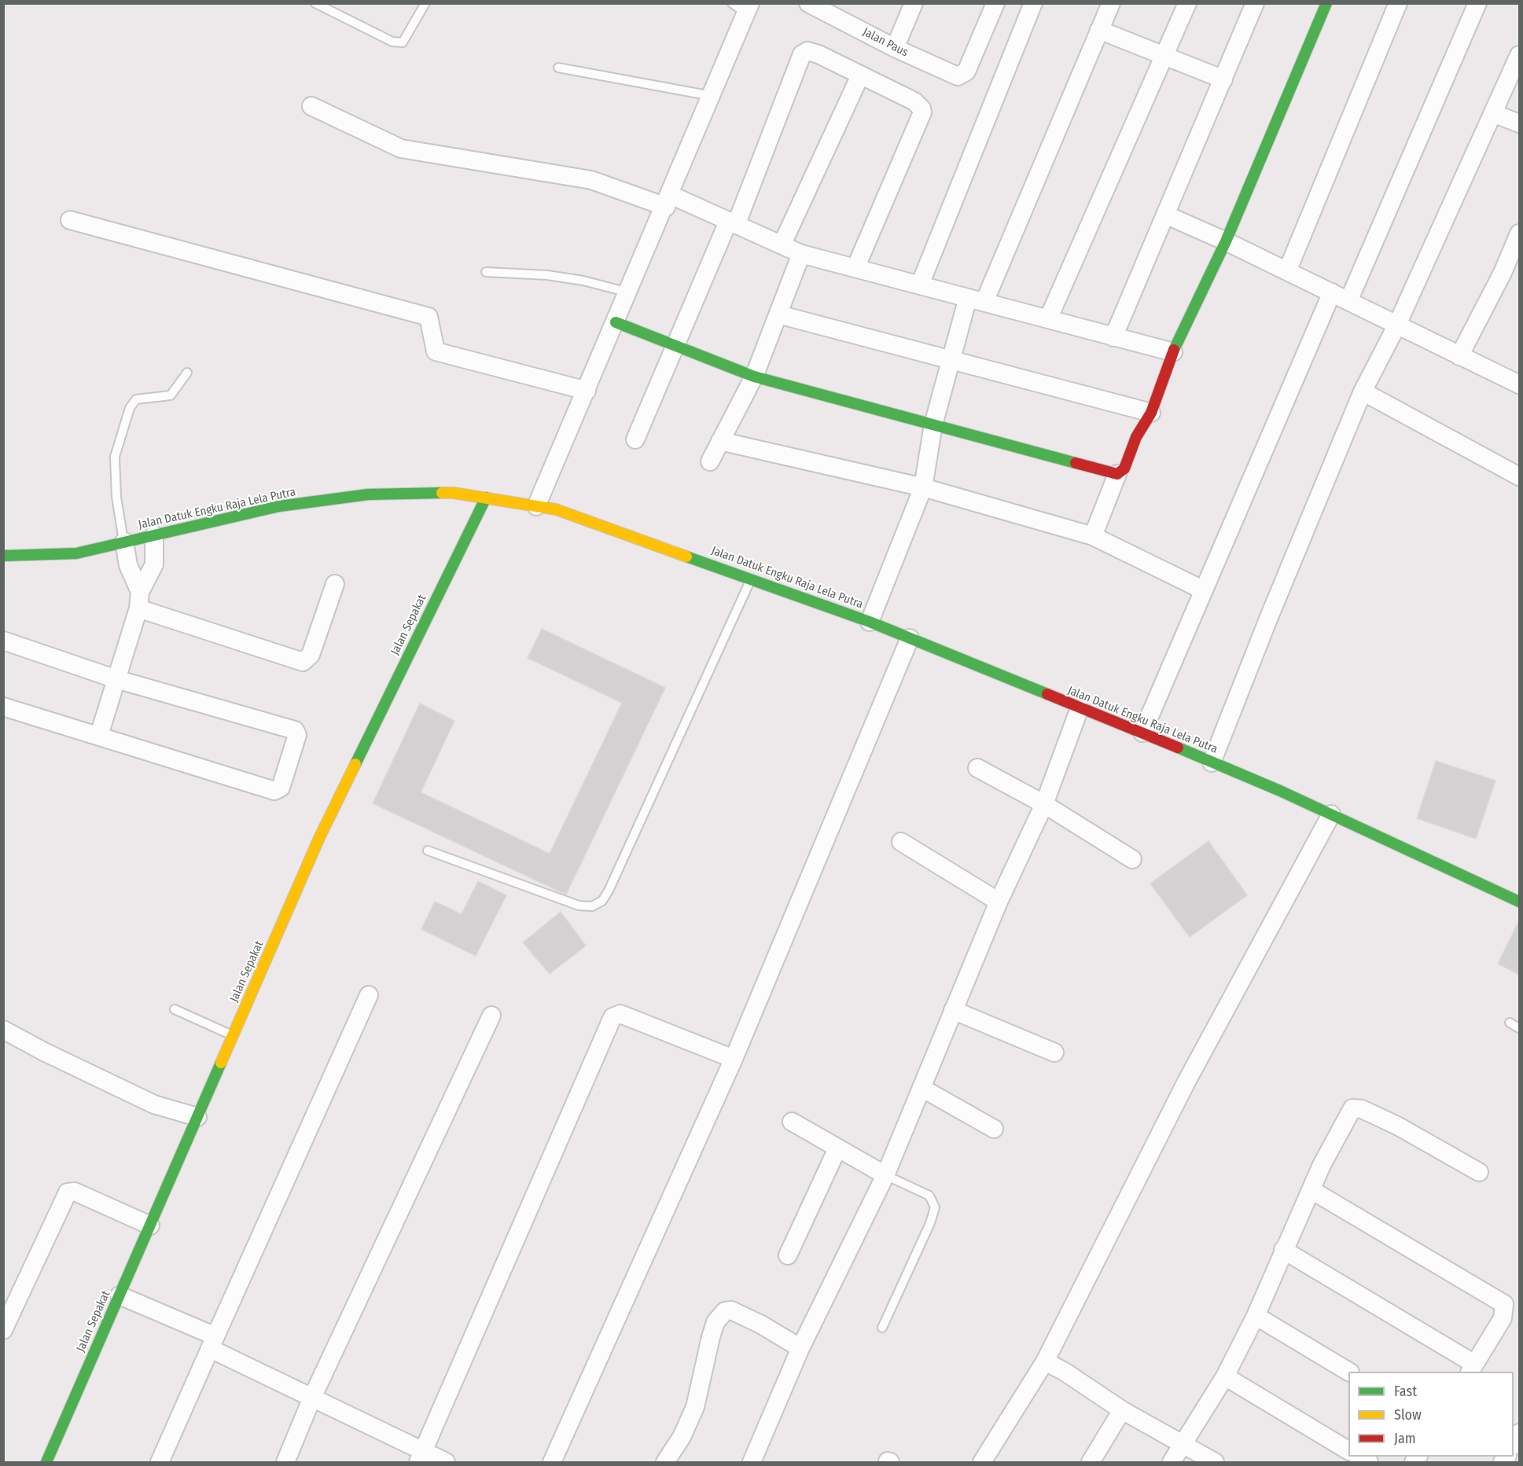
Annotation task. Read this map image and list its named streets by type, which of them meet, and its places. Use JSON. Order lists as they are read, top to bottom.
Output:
{
  "streets": {
    "street": ["Jalan Paus", "Jalan Datuk Engku Raja Lela Putra", "Jalan Sepakat"]
  },
  "crossings": [
    ["Jalan Datuk Engku Raja Lela Putra", "Jalan Sepakat"]
  ],
  "legend": ["Fast", "Slow", "Jam"]
}
